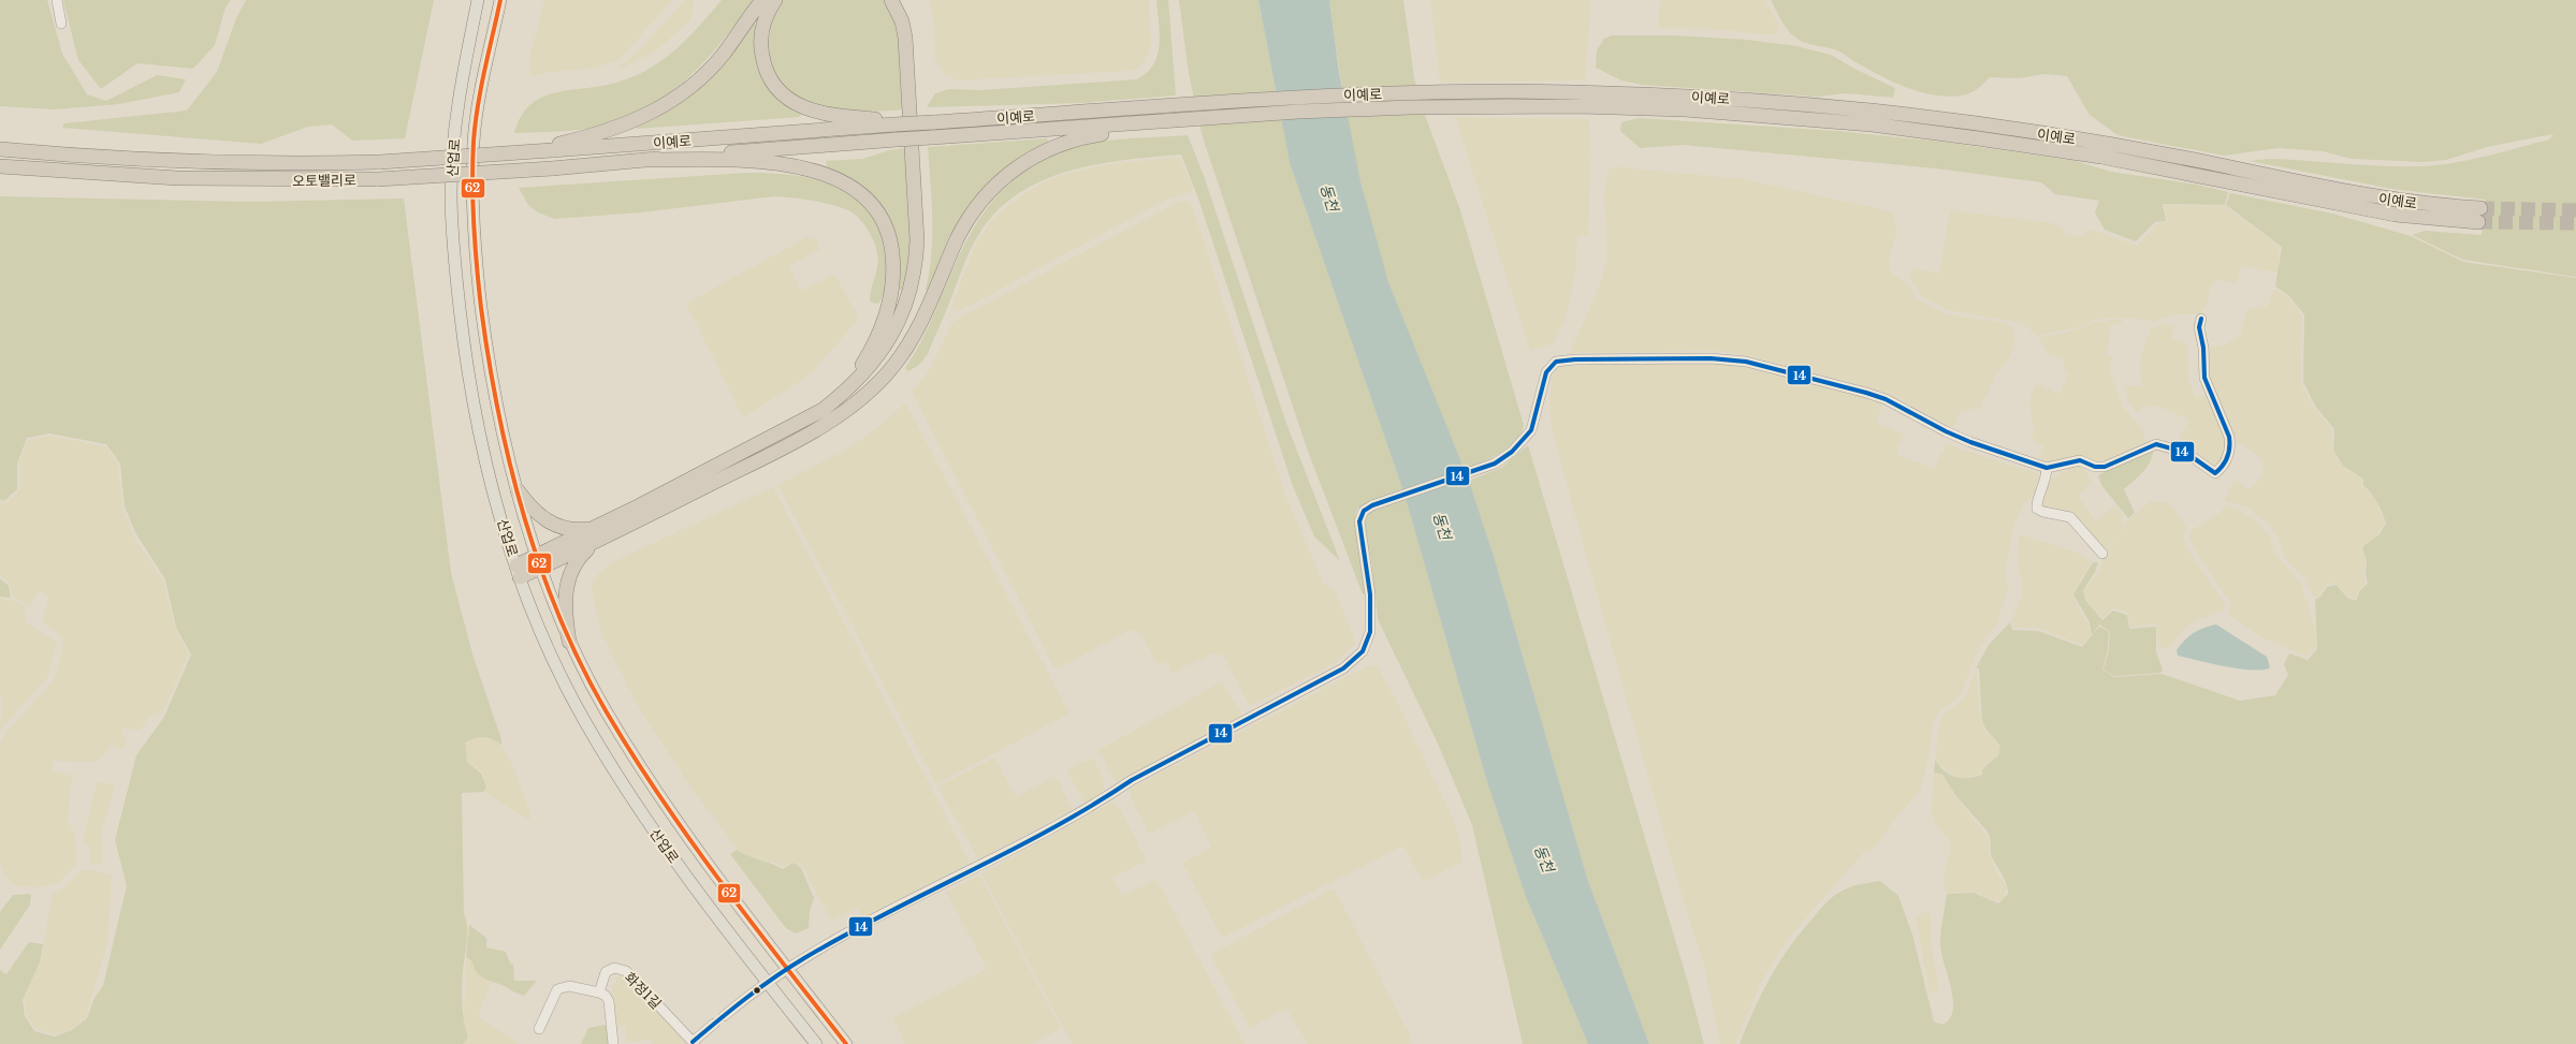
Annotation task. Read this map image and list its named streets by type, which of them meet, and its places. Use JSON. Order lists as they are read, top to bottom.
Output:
{
  "streets": {
    "highway": ["이예로", "오토밸리로"],
    "main road": ["산업로"],
    "street": ["화정1길"]
  },
  "crossings": [
    ["이예로", "오토밸리로"]
  ],
  "water": ["동천"],
  "lines": ["transit line 62", "transit line 14"]
}
